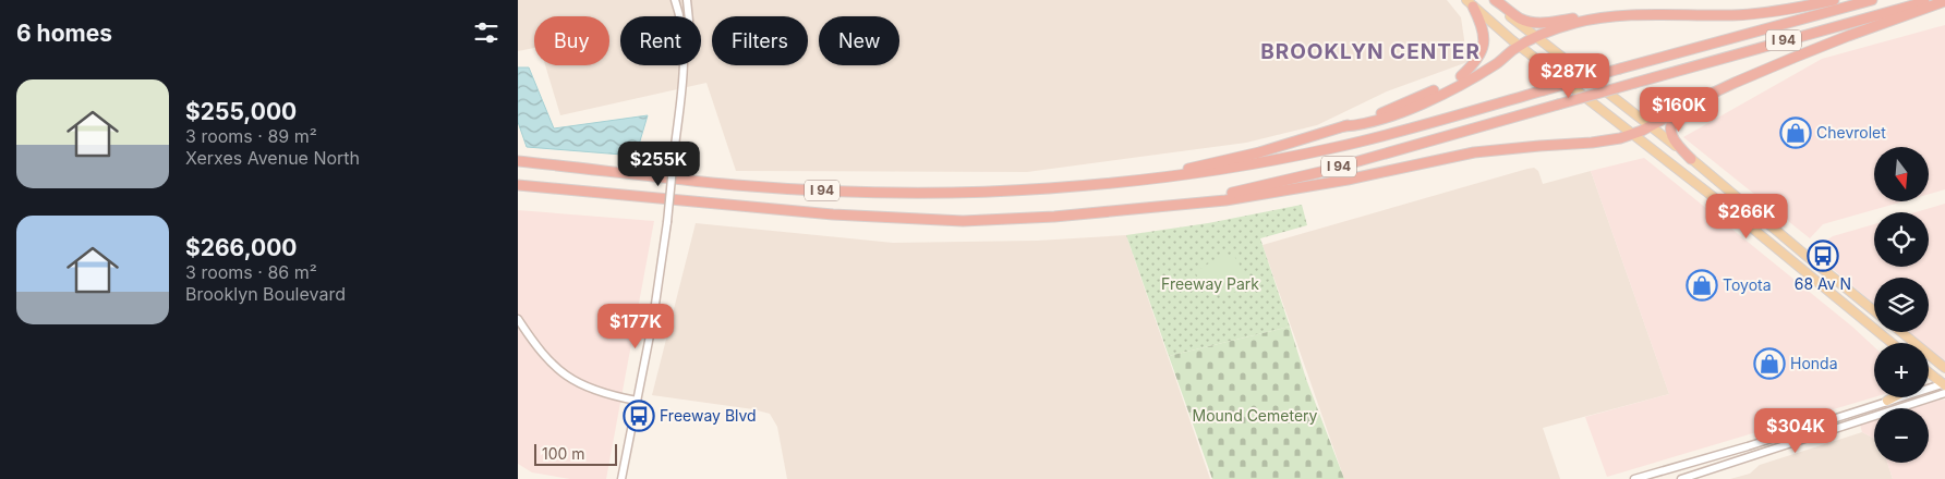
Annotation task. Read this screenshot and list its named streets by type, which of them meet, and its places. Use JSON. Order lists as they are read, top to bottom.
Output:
{
  "streets": {
    "highway": ["I 94"]
  },
  "districts": ["BROOKLYN CENTER"],
  "parks": ["Freeway Park", "Mound Cemetery"],
  "places": {
    "shop": ["Chevrolet", "Toyota", "Honda"],
    "bus stop": ["68 Av N", "Freeway Blvd"]
  },
  "scale_bar": "100 m",
  "north": "bottom",
  "page": {
    "heading": "6 homes",
    "chip": [
      "Buy",
      "Rent",
      "Filters",
      "New"
    ],
    "price": [
      "$287K",
      "$160K",
      "$255K",
      "$266K",
      "$177K",
      "$304K"
    ],
    "list": [
      {
        "name": "$255,000",
        "note": "3 rooms · 89 m² · Xerxes Avenue North"
      },
      {
        "name": "$266,000",
        "note": "3 rooms · 86 m² · Brooklyn Boulevard"
      }
    ],
    "map_buttons": ["+", "−"],
    "scale": "100 m"
  }
}
